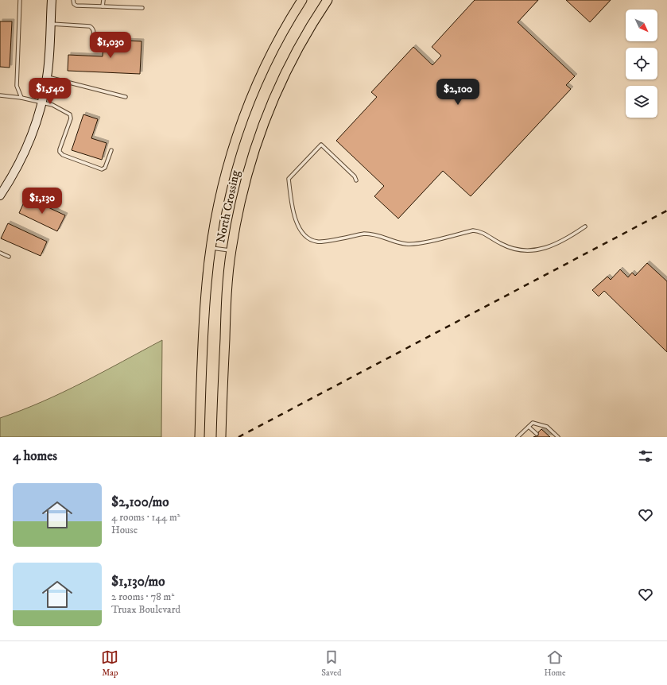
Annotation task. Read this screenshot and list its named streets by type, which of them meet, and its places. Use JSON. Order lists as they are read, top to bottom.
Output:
{
  "streets": {
    "main road": ["North Crossing"]
  },
  "north": "bottom right",
  "page": {
    "price": [
      "$1,030",
      "$1,540",
      "$2,100",
      "$1,130"
    ],
    "heading": "4 homes",
    "list": [
      {
        "name": "$2,100/mo",
        "note": "4 rooms · 144 m² · House"
      },
      {
        "name": "$1,130/mo",
        "note": "2 rooms · 78 m² · Truax Boulevard"
      }
    ],
    "tabs": ["Map", "Saved", "Home"]
  }
}
